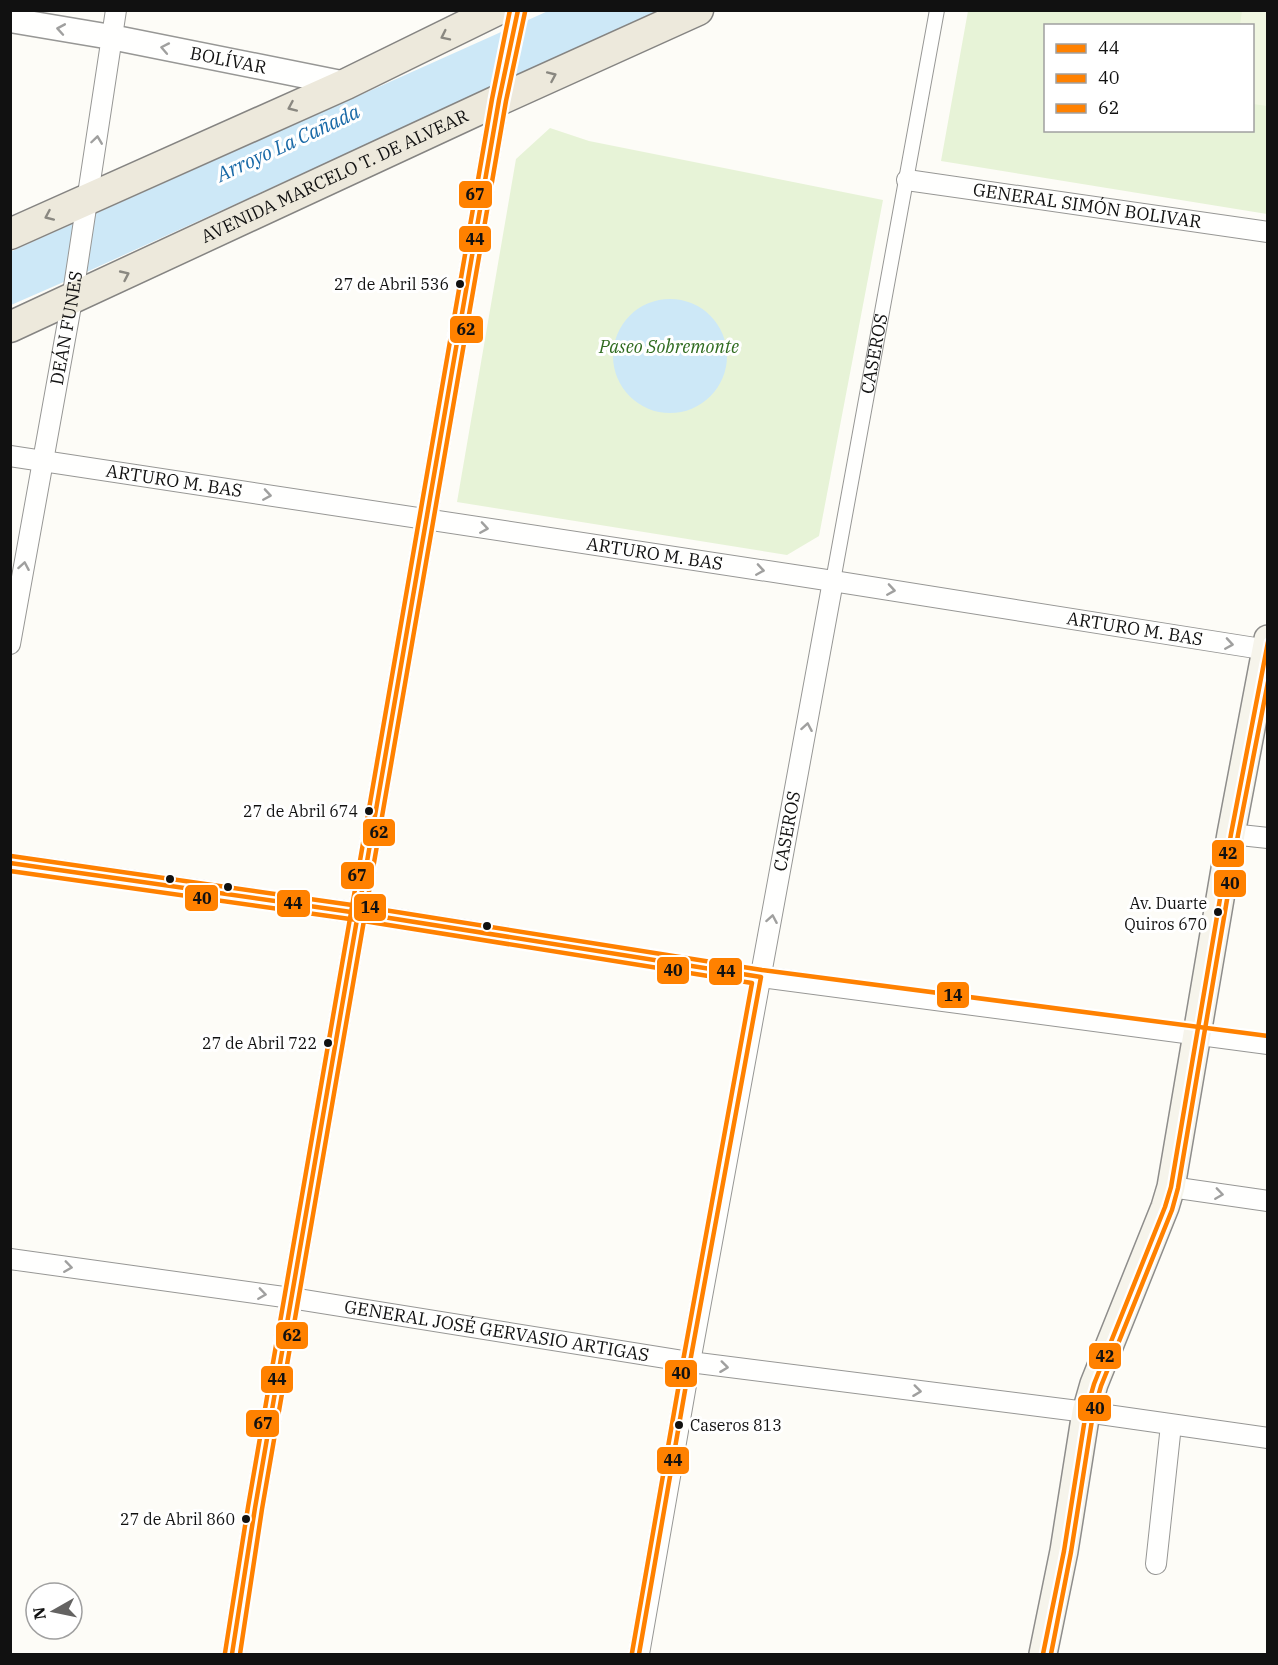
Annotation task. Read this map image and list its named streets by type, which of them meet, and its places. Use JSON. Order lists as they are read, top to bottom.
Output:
{
  "streets": {
    "main road": ["AVENIDA MARCELO T. DE ALVEAR"],
    "street": [
      "BOLÍVAR",
      "GENERAL SIMÓN BOLIVAR",
      "DEÁN FUNES",
      "CASEROS",
      "ARTURO M. BAS",
      "GENERAL JOSÉ GERVASIO ARTIGAS"
    ]
  },
  "crossings": [
    ["BOLÍVAR", "DEÁN FUNES"],
    ["AVENIDA MARCELO T. DE ALVEAR", "DEÁN FUNES"],
    ["GENERAL SIMÓN BOLIVAR", "CASEROS"],
    ["DEÁN FUNES", "ARTURO M. BAS"],
    ["CASEROS", "ARTURO M. BAS"],
    ["CASEROS", "GENERAL JOSÉ GERVASIO ARTIGAS"]
  ],
  "one_way": [
    "BOLÍVAR",
    "DEÁN FUNES",
    "ARTURO M. BAS",
    "GENERAL JOSÉ GERVASIO ARTIGAS"
  ],
  "water": ["Arroyo La Cañada"],
  "parks": ["Paseo Sobremonte"],
  "places": [
    "27 de Abril 536",
    "27 de Abril 674",
    "Av. Duarte Quiros 670",
    "27 de Abril 722",
    "Caseros 813",
    "27 de Abril 860"
  ],
  "lines": [
    "transit line 44",
    "transit line 67",
    "transit line 62",
    "transit line 42",
    "transit line 40",
    "transit line 14"
  ],
  "legend": ["44", "40", "62"],
  "north": "left"
}
